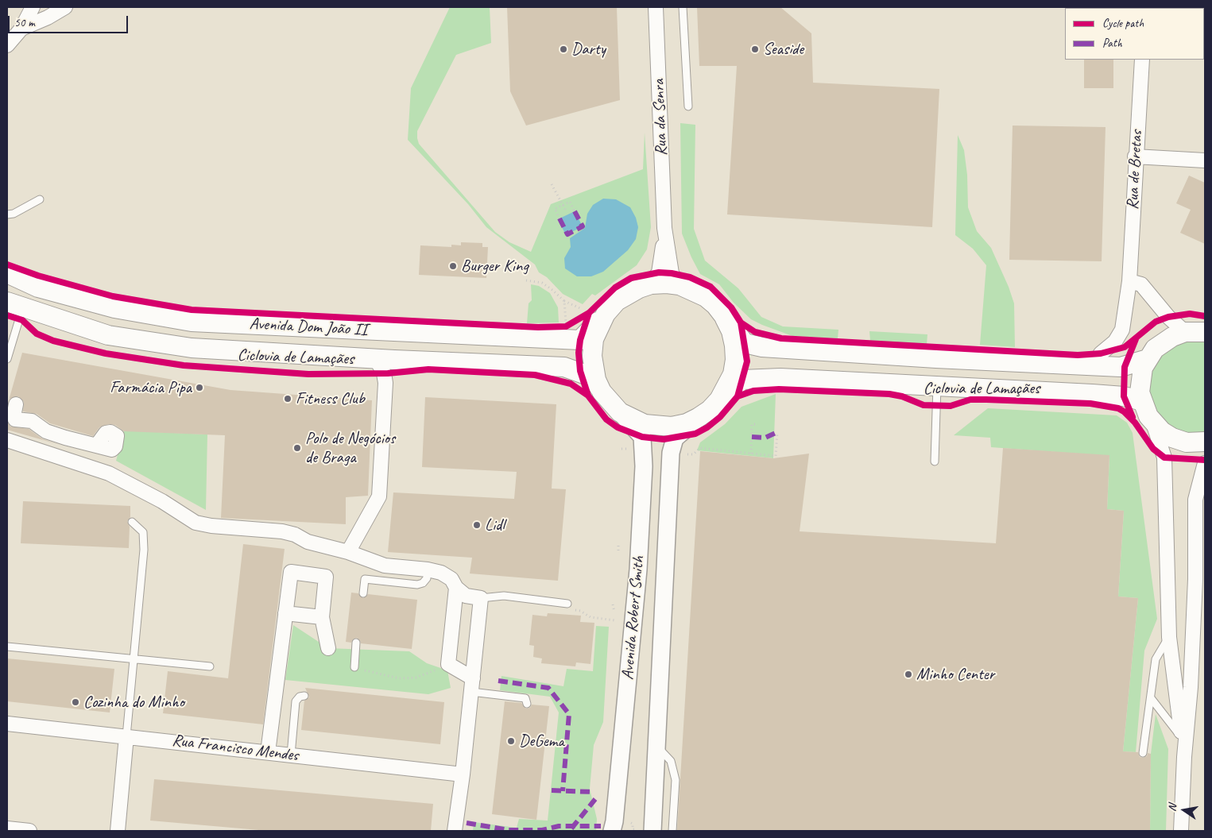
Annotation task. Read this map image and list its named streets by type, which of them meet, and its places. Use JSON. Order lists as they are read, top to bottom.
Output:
{
  "streets": {
    "main road": ["Avenida Dom João II"],
    "street": [
      "Rua da Senra",
      "Rua de Bretas",
      "Avenida Robert Smith",
      "Rua Francisco Mendes"
    ],
    "cycle path": ["Ciclovia de Lamaçães"]
  },
  "crossings": [
    ["Rua da Senra", "Avenida Dom João II"]
  ],
  "places": [
    "Darty",
    "Seaside",
    "Burger King",
    "Farmácia Pipa",
    "Fitness Club",
    "Polo de Negócios de Braga",
    "Lidl",
    "Minho Center",
    "Cozinha do Minho",
    "DeGema"
  ],
  "legend": ["Cycle path", "Path"],
  "scale_bar": "50 m",
  "north": "left"
}
